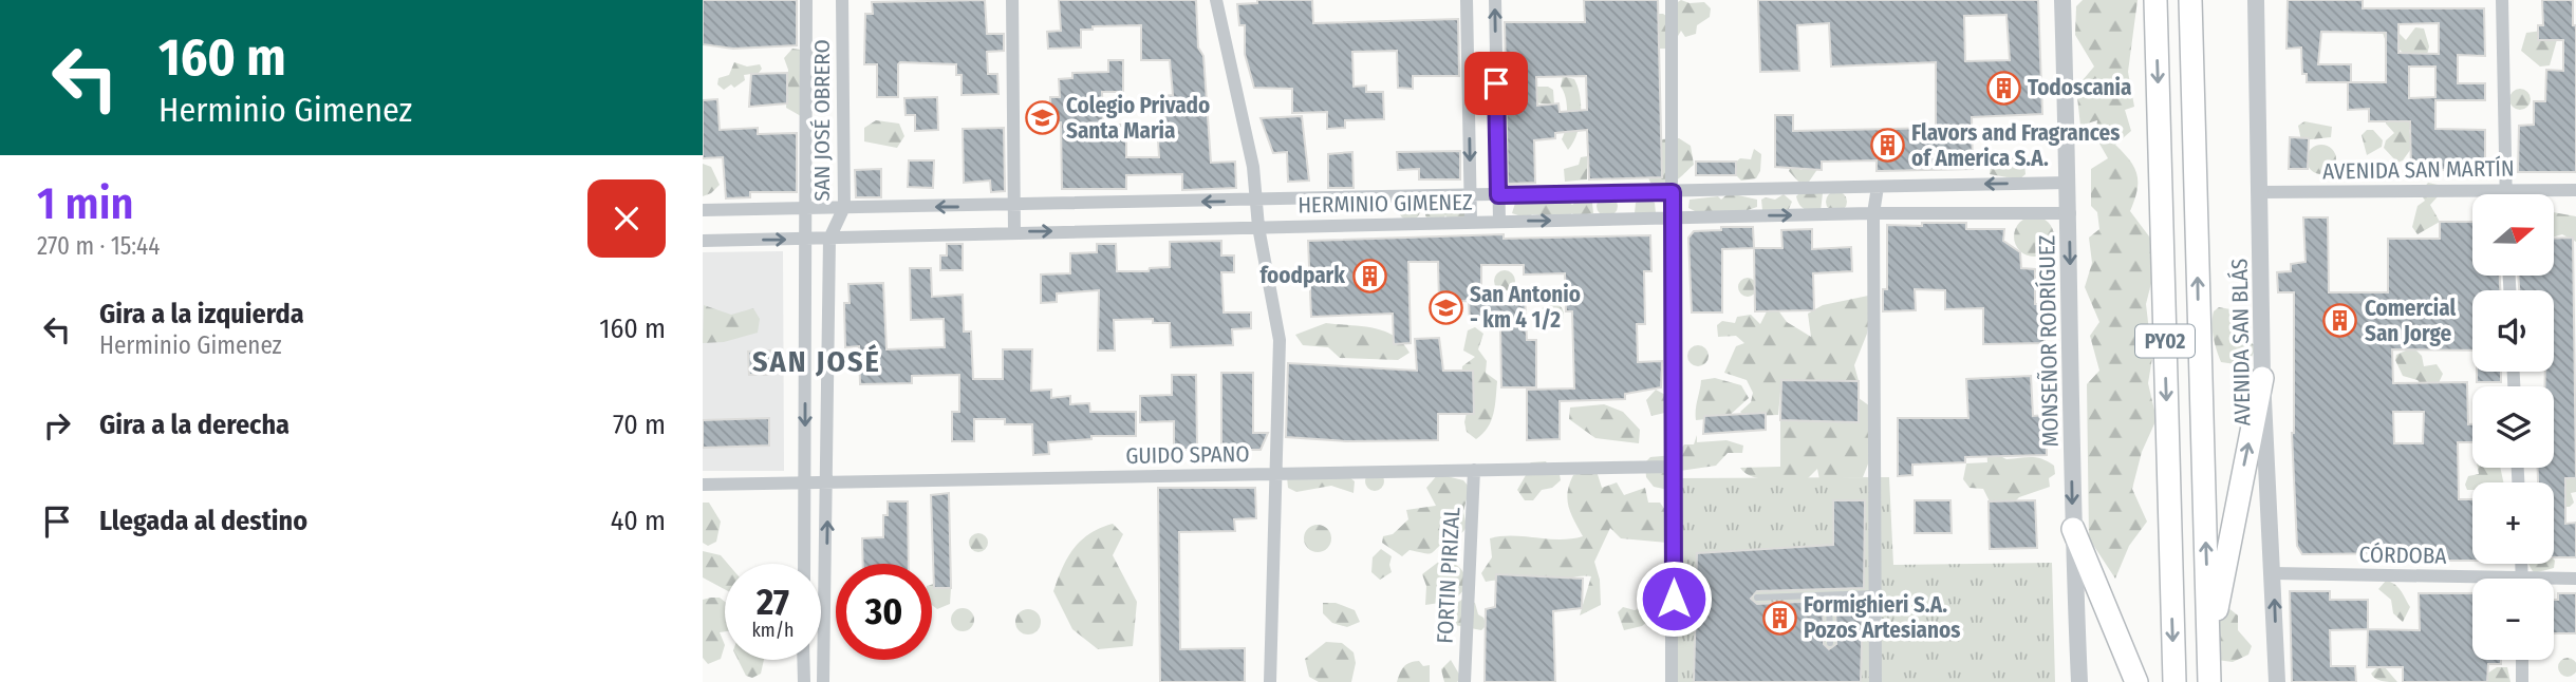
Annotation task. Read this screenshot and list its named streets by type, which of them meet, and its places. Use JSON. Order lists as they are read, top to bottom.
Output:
{
  "streets": {
    "highway": ["PY02"],
    "street": [
      "SAN JOSÉ OBRERO",
      "AVENIDA SAN MARTÍN",
      "HERMINIO GIMENEZ",
      "MONSEÑOR RODRÍGUEZ",
      "AVENIDA SAN BLÁS",
      "GUIDO SPANO",
      "CÓRDOBA",
      "FORTIN PIRIZAL"
    ]
  },
  "crossings": [
    ["SAN JOSÉ OBRERO", "HERMINIO GIMENEZ"],
    ["SAN JOSÉ OBRERO", "GUIDO SPANO"],
    ["AVENIDA SAN MARTÍN", "AVENIDA SAN BLÁS"],
    ["HERMINIO GIMENEZ", "MONSEÑOR RODRÍGUEZ"],
    ["AVENIDA SAN BLÁS", "CÓRDOBA"],
    ["GUIDO SPANO", "FORTIN PIRIZAL"]
  ],
  "one_way": ["MONSEÑOR RODRÍGUEZ"],
  "districts": ["SAN JOSÉ"],
  "places": {
    "building": [
      "Todoscania",
      "Flavors and Fragrances of America S.A.",
      "foodpark",
      "Comercial San Jorge",
      "Formighieri S.A. Pozos Artesianos"
    ],
    "school or university": ["Colegio Privado Santa Maria", "San Antonio - km 4 1/2"]
  },
  "north": "right",
  "page": {
    "turn": ["160 m", "Herminio Gimenez"],
    "heading": ["1 min", "270 m · 15:44"],
    "map_buttons": ["+", "−"],
    "list": [
      {
        "name": "Gira a la izquierda",
        "note": "Herminio Gimenez",
        "value": "160 m"
      },
      {
        "name": "Gira a la derecha",
        "value": "70 m"
      },
      {
        "name": "Llegada al destino",
        "value": "40 m"
      }
    ],
    "speed": "27 km/h",
    "limit": "30"
  }
}
